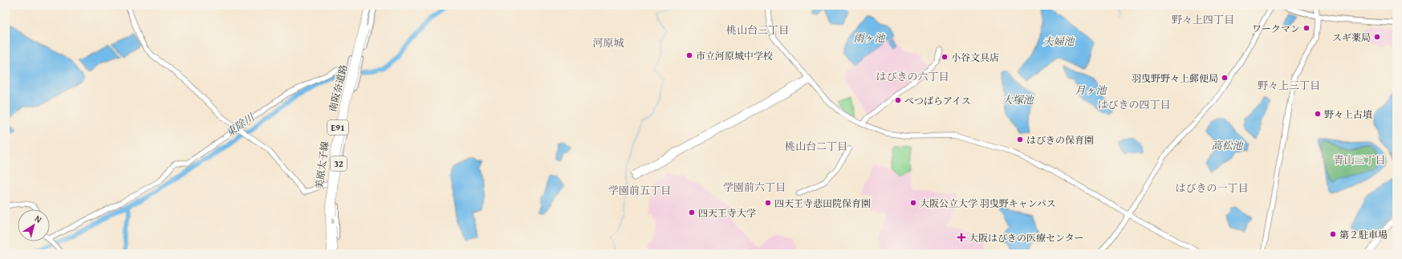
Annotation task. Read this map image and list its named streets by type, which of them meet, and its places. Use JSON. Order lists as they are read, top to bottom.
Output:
{
  "streets": {
    "highway": ["南阪奈道路", "E91"],
    "main road": ["32", "美原太子線"]
  },
  "crossings": [
    ["南阪奈道路", "美原太子線"]
  ],
  "districts": [
    "野々上四丁目",
    "桃山台三丁目",
    "河原城",
    "はびきの六丁目",
    "野々上三丁目",
    "はびきの四丁目",
    "桃山台二丁目",
    "青山三丁目",
    "学園前六丁目",
    "はびきの一丁目",
    "学園前五丁目"
  ],
  "water": [
    "雨ヶ池",
    "夫婦池",
    "月ヶ池",
    "大塚池",
    "東除川",
    "高松池"
  ],
  "places": {
    "other": [
      "ワークマン",
      "スギ薬局",
      "市立河原城中学校",
      "小谷文具店",
      "羽曳野野々上郵便局",
      "べつばらアイス",
      "野々上古墳",
      "はびきの保育園",
      "四天王寺悲田院保育園",
      "大阪公立大学 羽曳野キャンパス",
      "四天王寺大学",
      "第２駐車場"
    ],
    "health": ["大阪はびきの医療センター"]
  },
  "north": "top right"
}
